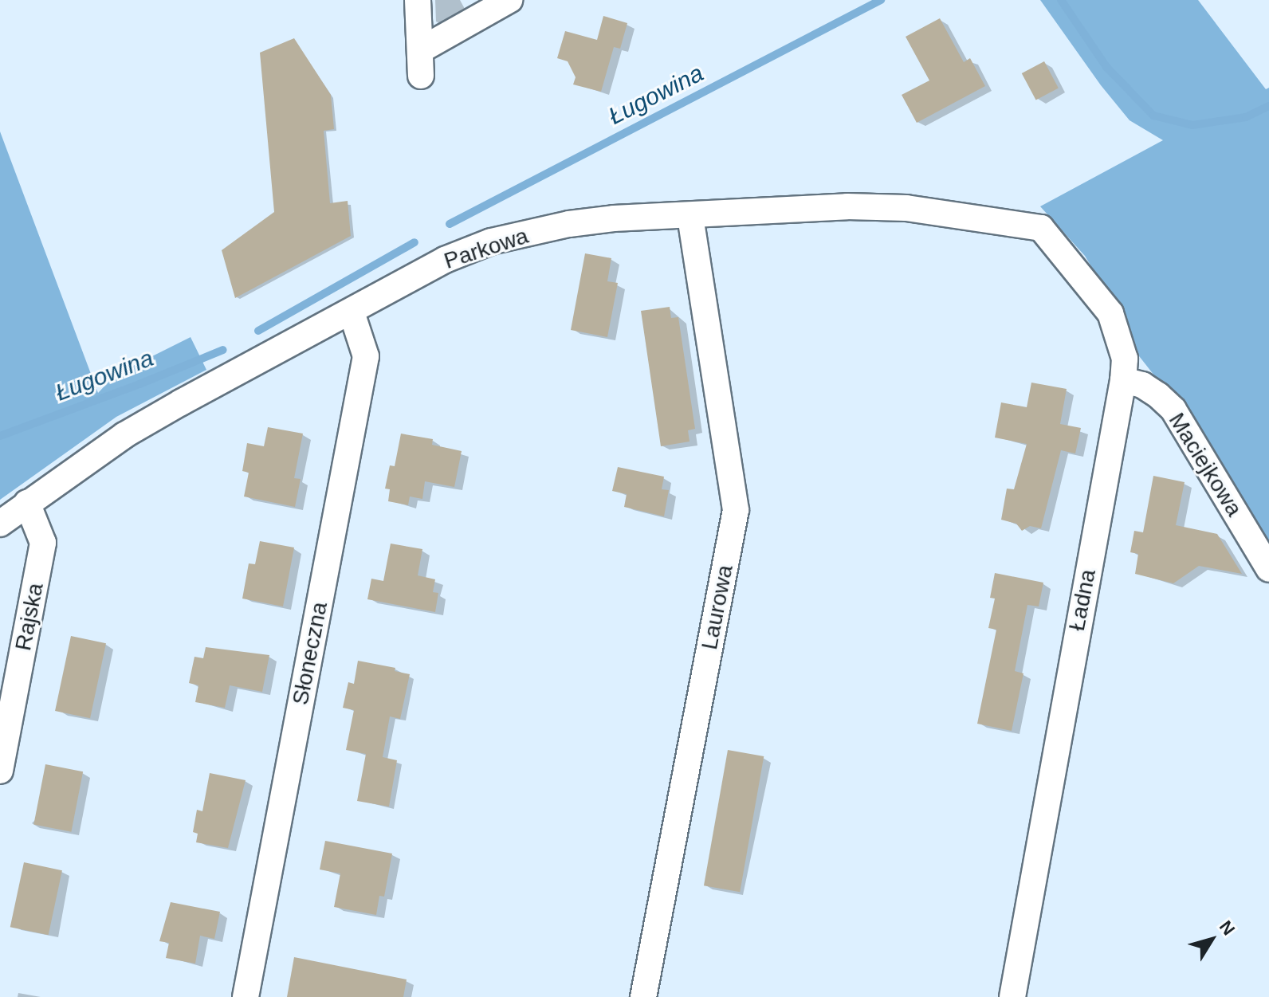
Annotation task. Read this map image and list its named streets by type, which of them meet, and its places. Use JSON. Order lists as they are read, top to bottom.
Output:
{
  "streets": {
    "street": [
      "Parkowa",
      "Maciejkowa",
      "Ładna",
      "Laurowa",
      "Rajska",
      "Słoneczna"
    ]
  },
  "crossings": [
    ["Parkowa", "Ładna"],
    ["Parkowa", "Laurowa"],
    ["Parkowa", "Rajska"],
    ["Parkowa", "Słoneczna"],
    ["Maciejkowa", "Ładna"]
  ],
  "water": ["Ługowina"],
  "north": "top right"
}
